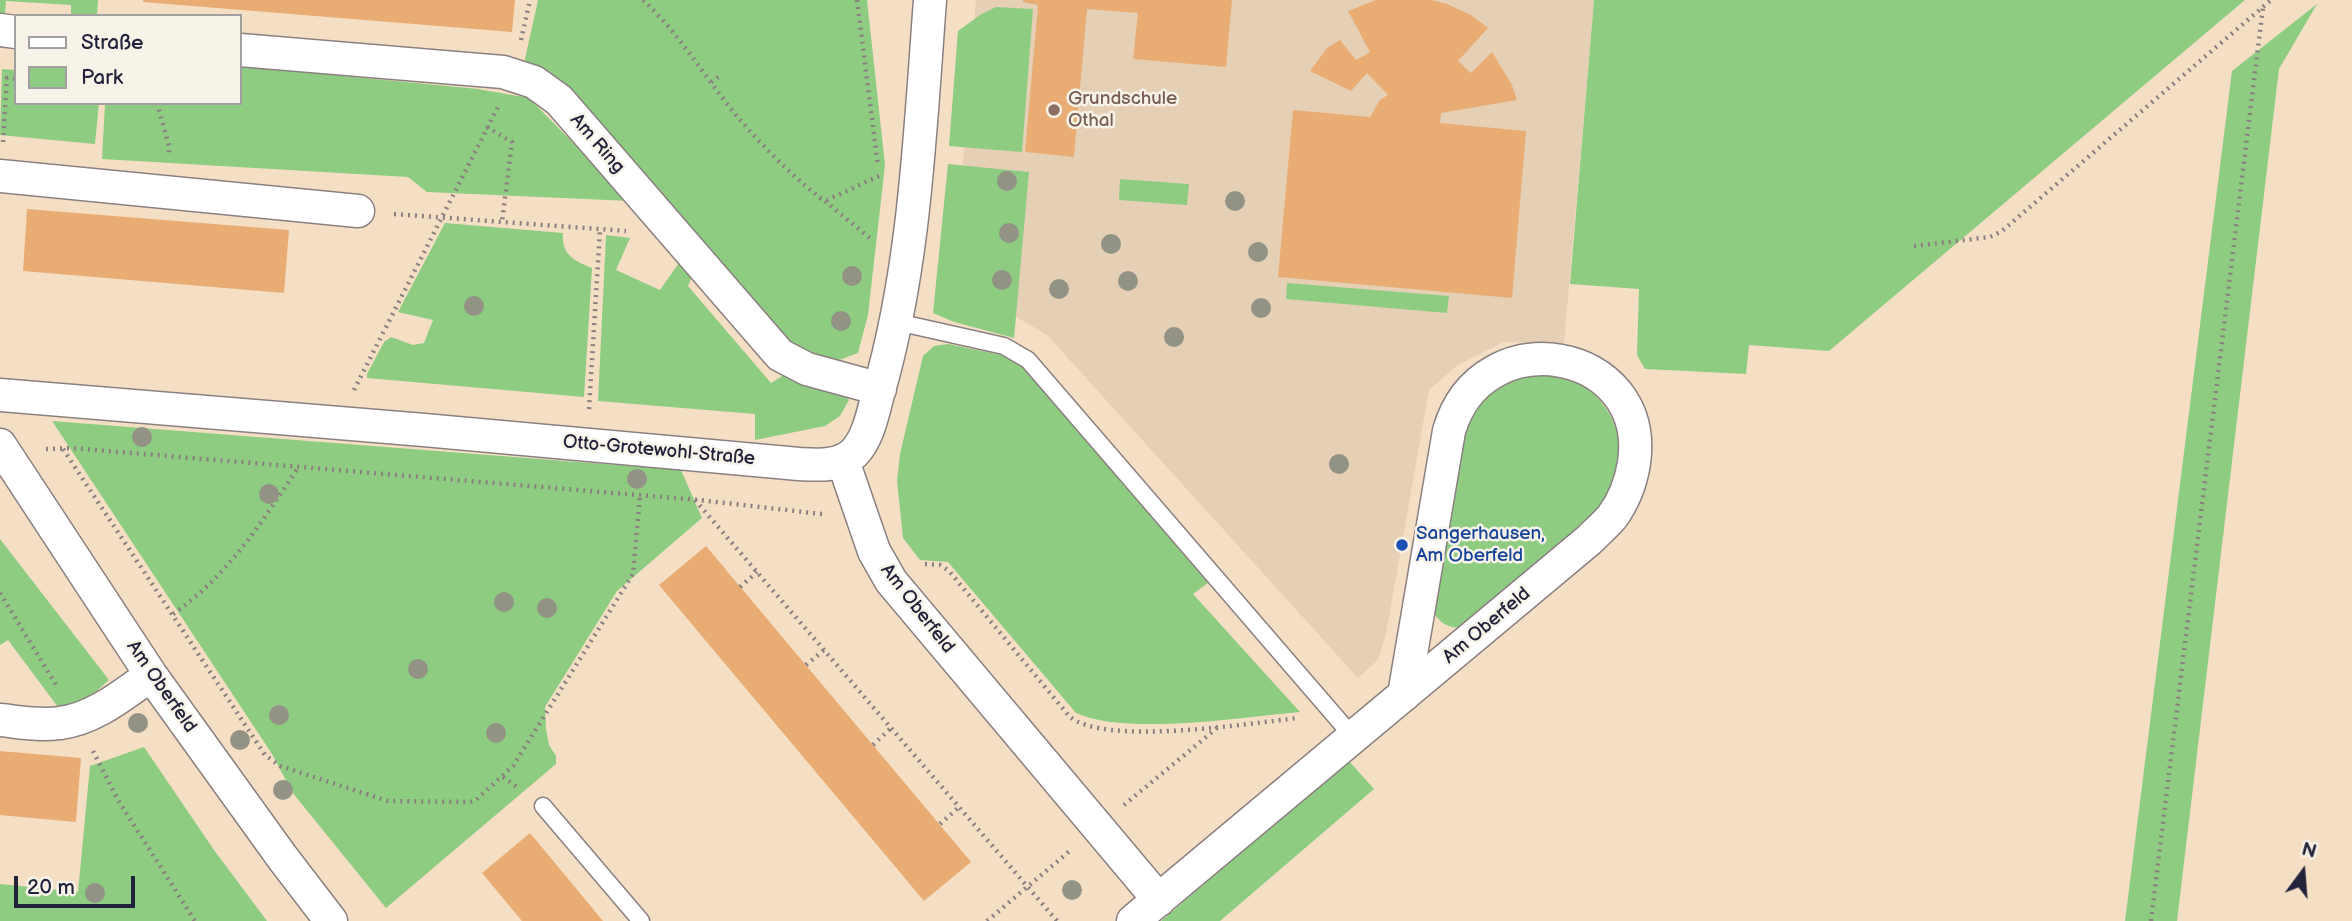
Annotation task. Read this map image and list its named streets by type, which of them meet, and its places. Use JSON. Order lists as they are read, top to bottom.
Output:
{
  "streets": {
    "street": ["Am Ring", "Otto-Grotewohl-Straße", "Am Oberfeld"]
  },
  "crossings": [
    ["Otto-Grotewohl-Straße", "Am Oberfeld"]
  ],
  "places": ["Grundschule Othal", "Sangerhausen, Am Oberfeld"],
  "legend": ["Straße", "Park"],
  "scale_bar": "20 m",
  "north": "top"
}
